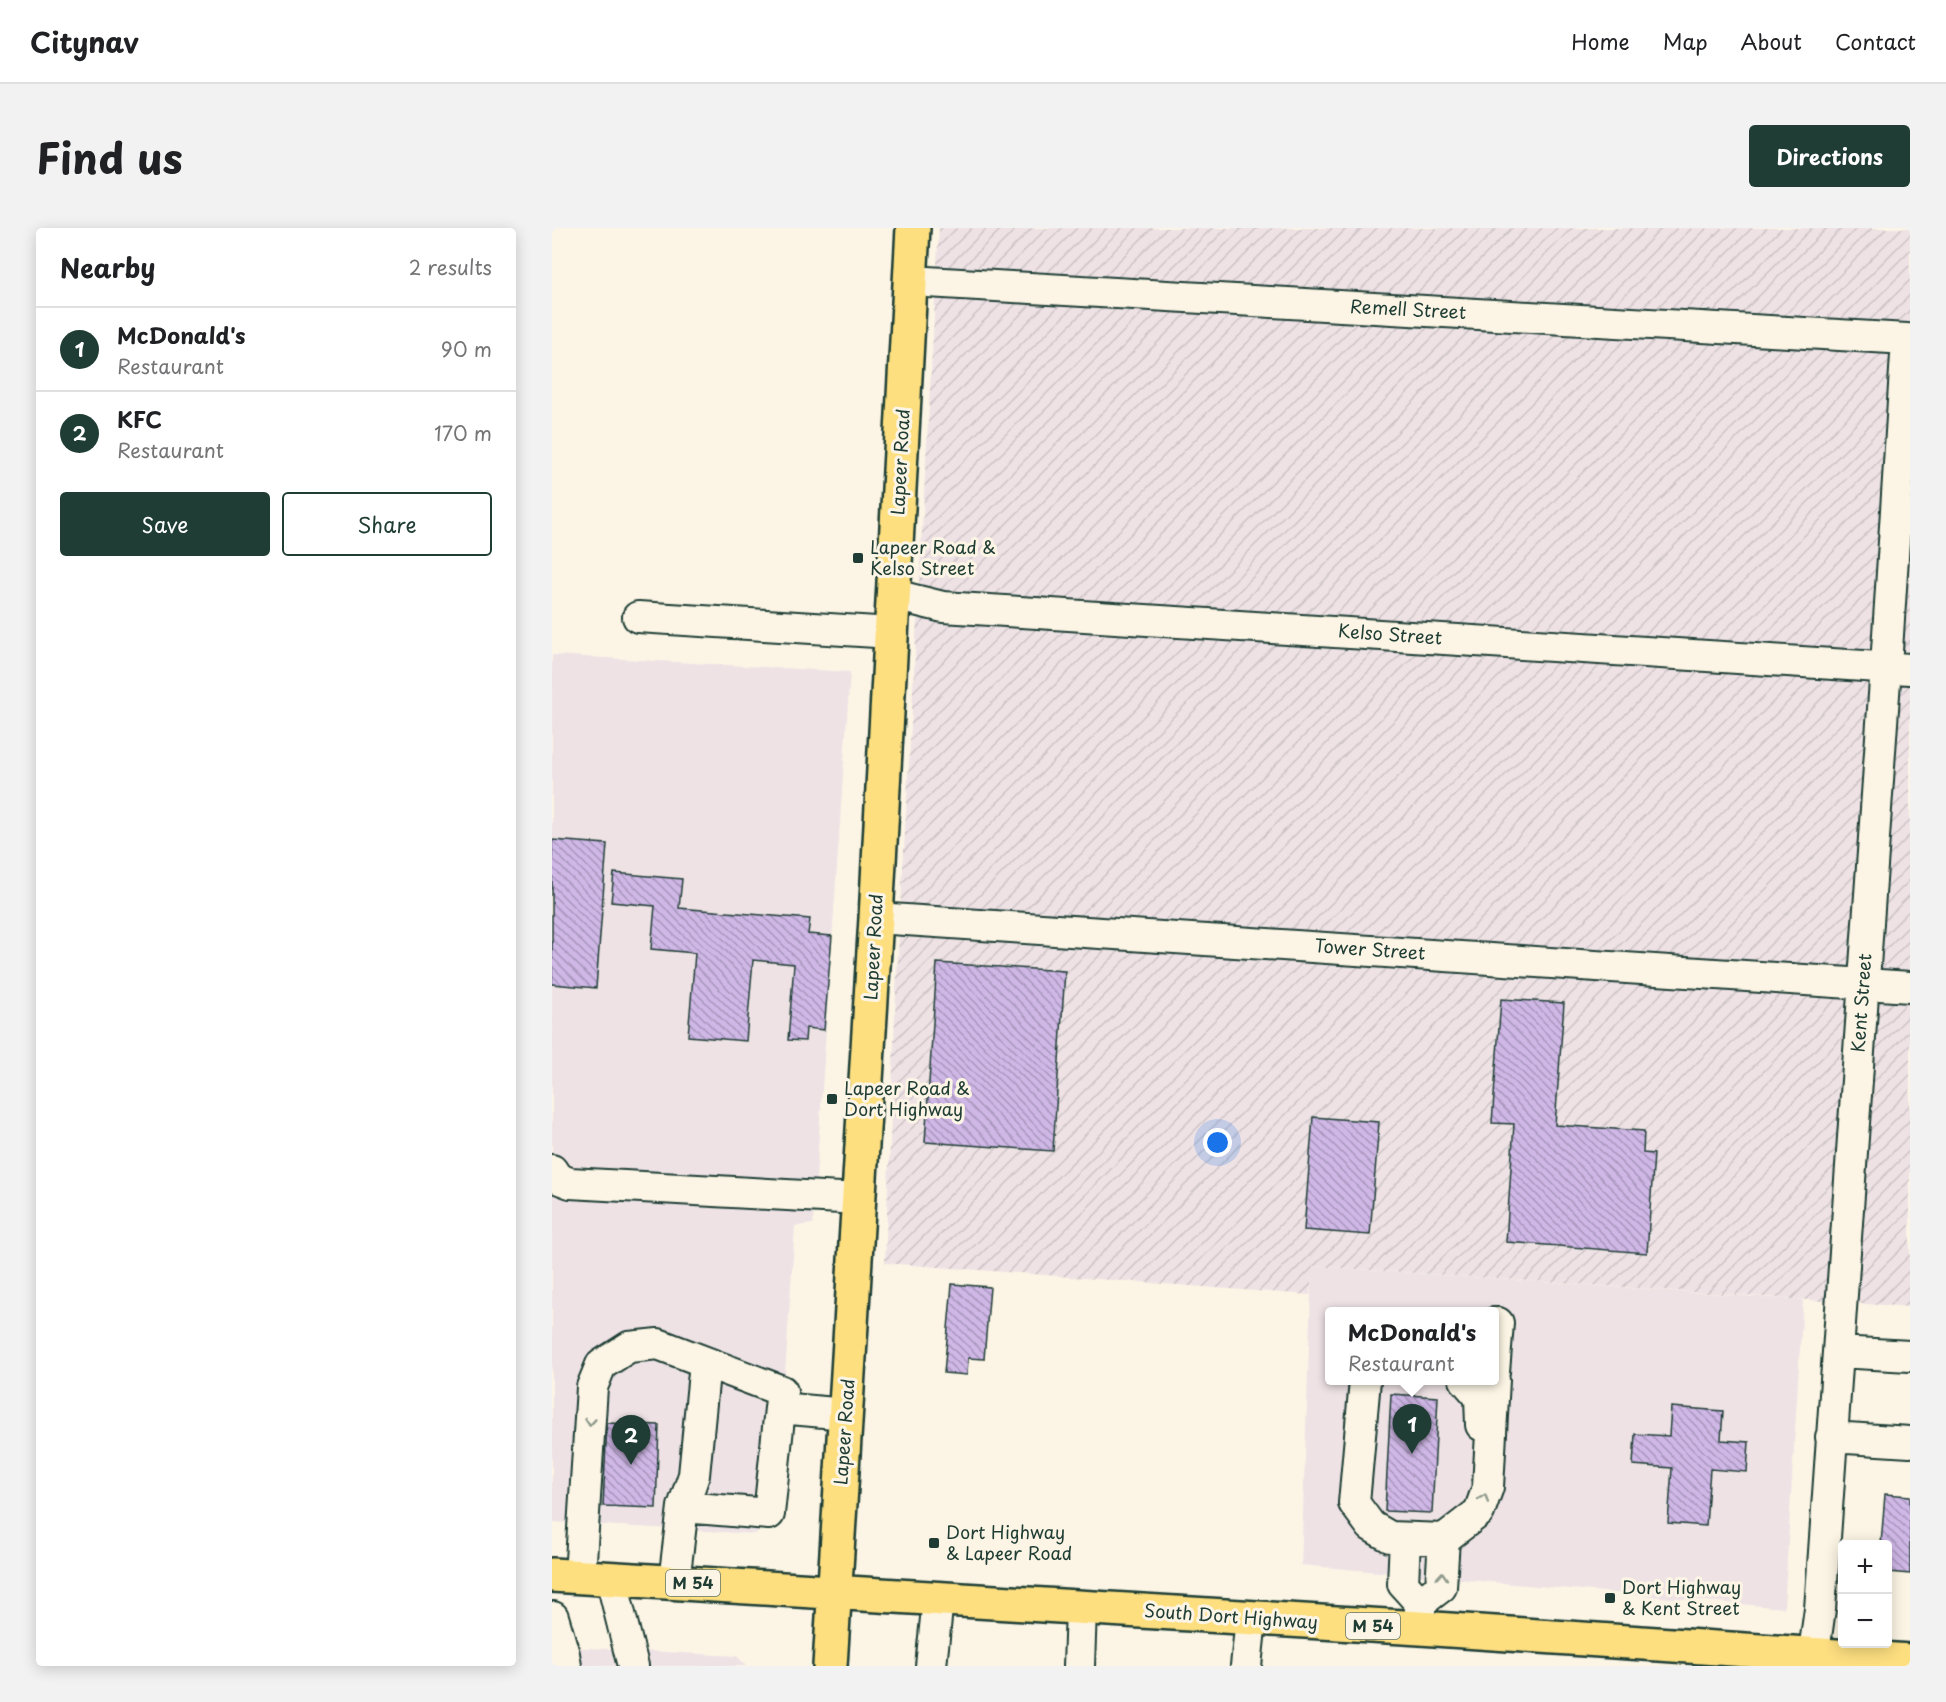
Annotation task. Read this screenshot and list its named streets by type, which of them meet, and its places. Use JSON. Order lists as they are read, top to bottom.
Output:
{
  "streets": {
    "main road": ["Lapeer Road", "M 54", "South Dort Highway"],
    "street": [
      "Remell Street",
      "Kelso Street",
      "Tower Street",
      "Kent Street"
    ]
  },
  "crossings": [
    ["Remell Street", "Lapeer Road"],
    ["Remell Street", "Kent Street"],
    ["Lapeer Road", "Kelso Street"],
    ["Lapeer Road", "Tower Street"],
    ["Lapeer Road", "South Dort Highway"],
    ["Kelso Street", "Kent Street"],
    ["Tower Street", "Kent Street"],
    ["Kent Street", "South Dort Highway"]
  ],
  "places": {
    "transit": [
      "Lapeer Road & Kelso Street",
      "Lapeer Road & Dort Highway",
      "Dort Highway & Lapeer Road",
      "Dort Highway & Kent Street"
    ]
  },
  "page": {
    "header": "Citynav",
    "nav": [
      "Home",
      "Map",
      "About",
      "Contact"
    ],
    "title": "Find us",
    "buttons": [
      "Directions",
      ["Save", "Share"]
    ],
    "heading": ["Nearby", "2 results"],
    "list": [
      {
        "mark": "1",
        "name": "McDonald's",
        "note": "Restaurant",
        "value": "90 m"
      },
      {
        "mark": "2",
        "name": "KFC",
        "note": "Restaurant",
        "value": "170 m"
      }
    ],
    "popup": ["McDonald's", "Restaurant"],
    "pins": ["1", "2"],
    "map_buttons": ["+", "−"]
  }
}
